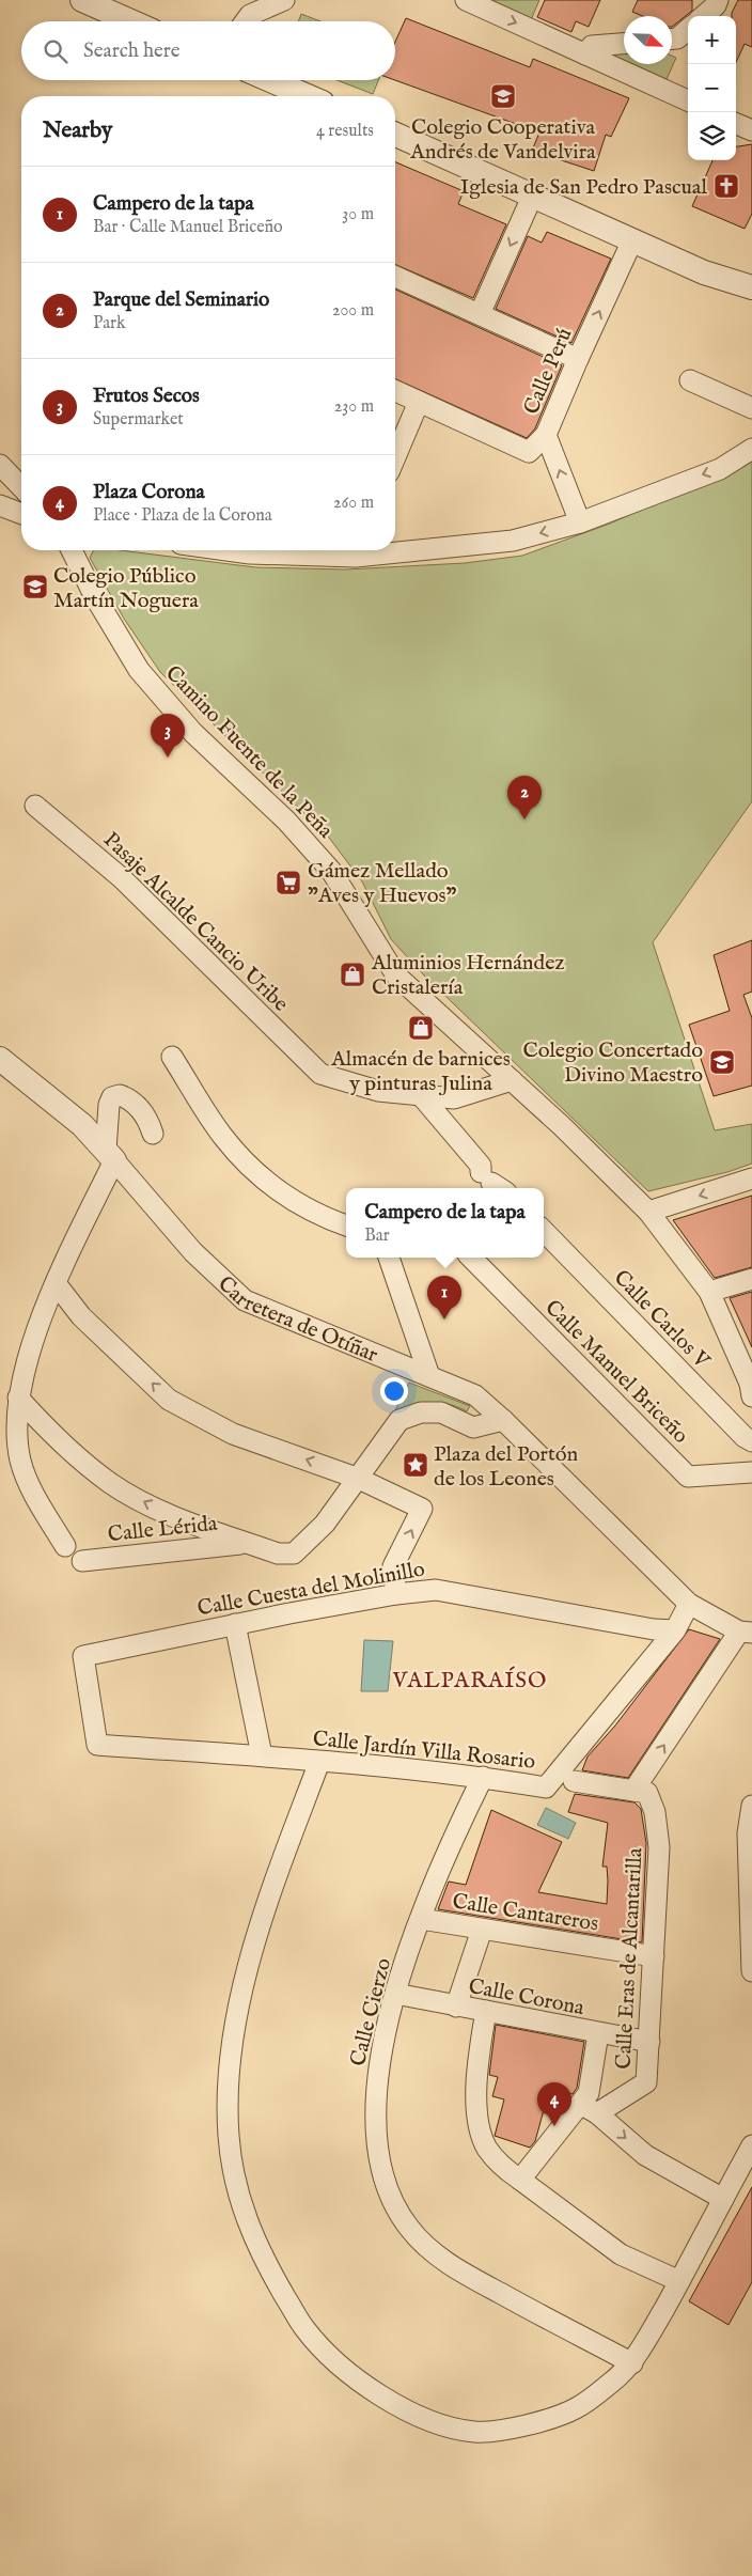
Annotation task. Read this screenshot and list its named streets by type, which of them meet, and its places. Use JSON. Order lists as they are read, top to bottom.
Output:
{
  "streets": {
    "street": [
      "Calle Perú",
      "Camino Fuente de la Peña",
      "Pasaje Alcalde Cancio Uribe",
      "Carretera de Otíñar",
      "Calle Carlos V",
      "Calle Manuel Briceño",
      "Calle Lérida",
      "Calle Cuesta del Molinillo",
      "Calle Jardín Villa Rosario",
      "Calle Cantareros",
      "Calle Eras de Alcantarilla",
      "Calle Corona",
      "Calle Cierzo"
    ]
  },
  "crossings": [
    ["Carretera de Otíñar", "Calle Jardín Villa Rosario"],
    ["Calle Cuesta del Molinillo", "Calle Jardín Villa Rosario"],
    ["Calle Jardín Villa Rosario", "Calle Cierzo"],
    ["Calle Cantareros", "Calle Eras de Alcantarilla"],
    ["Calle Cantareros", "Calle Cierzo"],
    ["Calle Eras de Alcantarilla", "Calle Corona"],
    ["Calle Corona", "Calle Cierzo"]
  ],
  "districts": ["VALPARAÍSO"],
  "places": {
    "school or university": ["Colegio Cooperativa Andrés de Vandelvira", "Colegio Público Martín Noguera", "Colegio Concertado Divino Maestro"],
    "church": ["Iglesia de San Pedro Pascual"],
    "supermarket": ["Gámez Mellado \"Aves y Huevos\""],
    "shop": ["Aluminios Hernández Cristalería", "Almacén de barnices y pinturas Julina"],
    "place": ["Plaza del Portón de los Leones"]
  },
  "north": "bottom right",
  "page": {
    "map_buttons": ["+", "−"],
    "search": "Search here",
    "heading": ["Nearby", "4 results"],
    "list": [
      {
        "mark": "1",
        "name": "Campero de la tapa",
        "note": "Bar · Calle Manuel Briceño",
        "value": "30 m"
      },
      {
        "mark": "2",
        "name": "Parque del Seminario",
        "note": "Park",
        "value": "200 m"
      },
      {
        "mark": "3",
        "name": "Frutos Secos",
        "note": "Supermarket",
        "value": "230 m"
      },
      {
        "mark": "4",
        "name": "Plaza Corona",
        "note": "Place · Plaza de la Corona",
        "value": "260 m"
      }
    ],
    "pins": [
      "3",
      "2",
      "1",
      "4"
    ],
    "popup": ["Campero de la tapa", "Bar"]
  }
}
